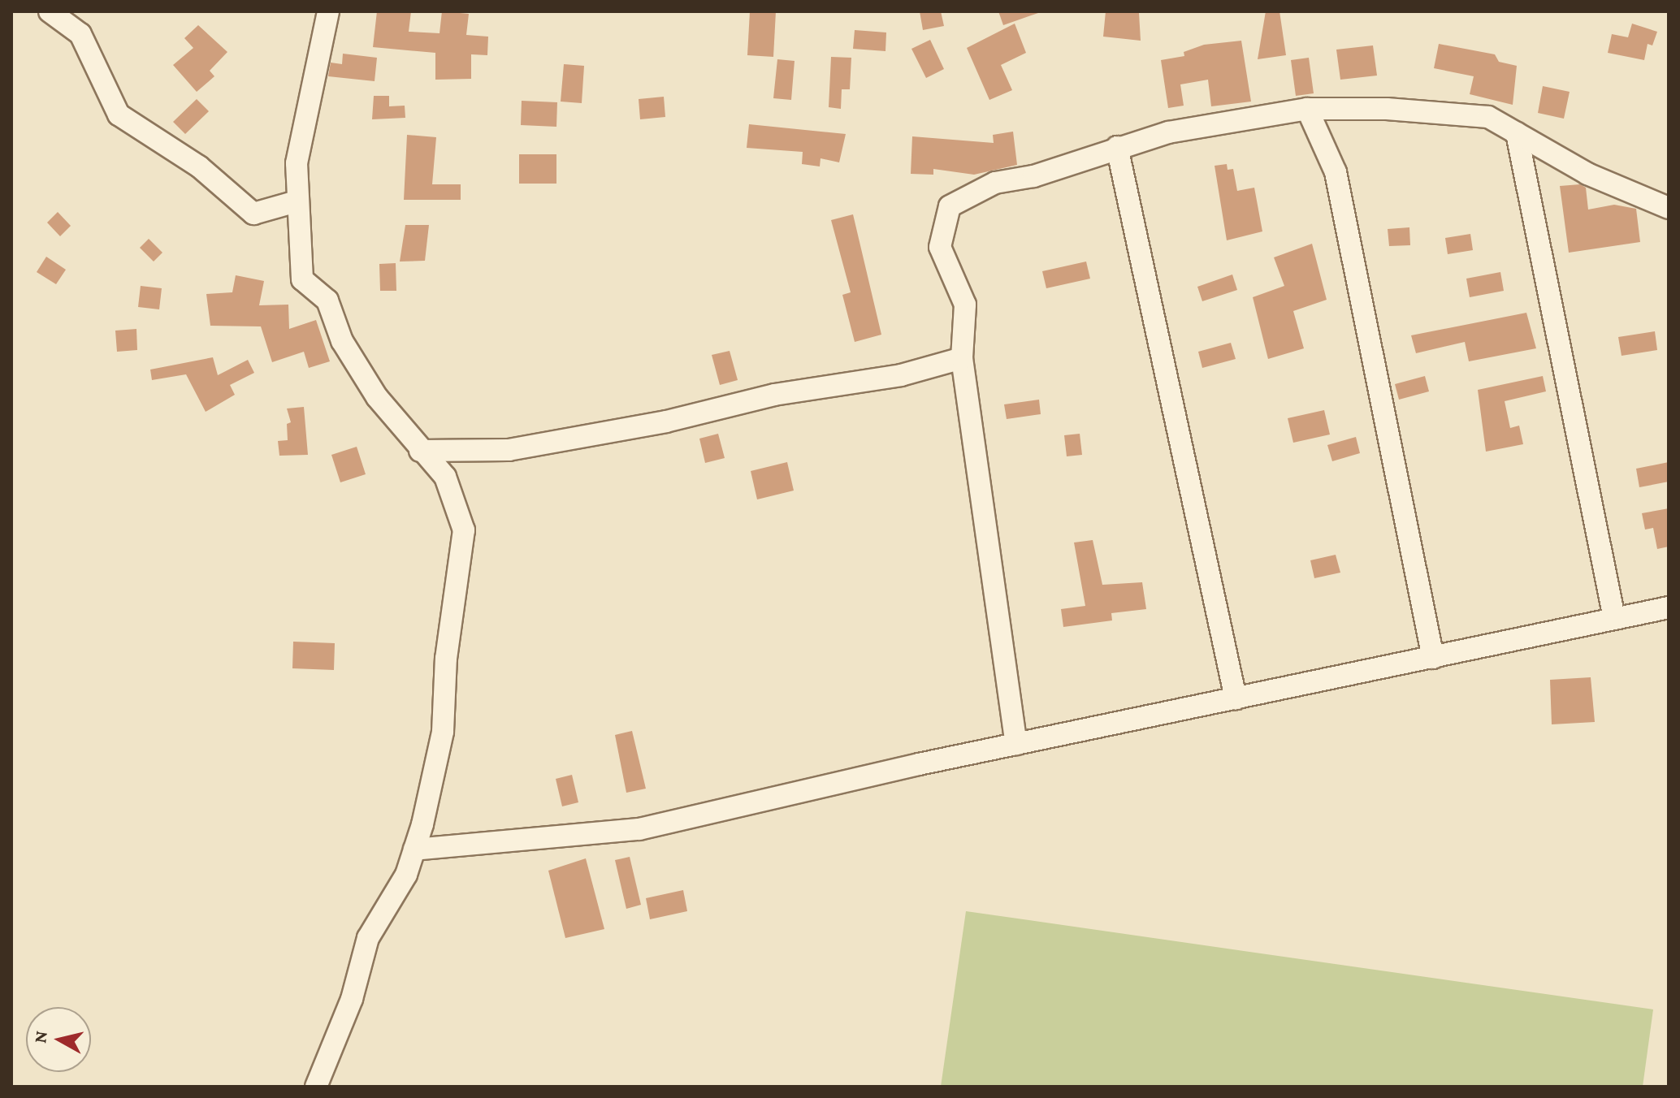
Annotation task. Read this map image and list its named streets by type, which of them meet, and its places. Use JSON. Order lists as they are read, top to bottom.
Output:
{
  "north": "left"
}
